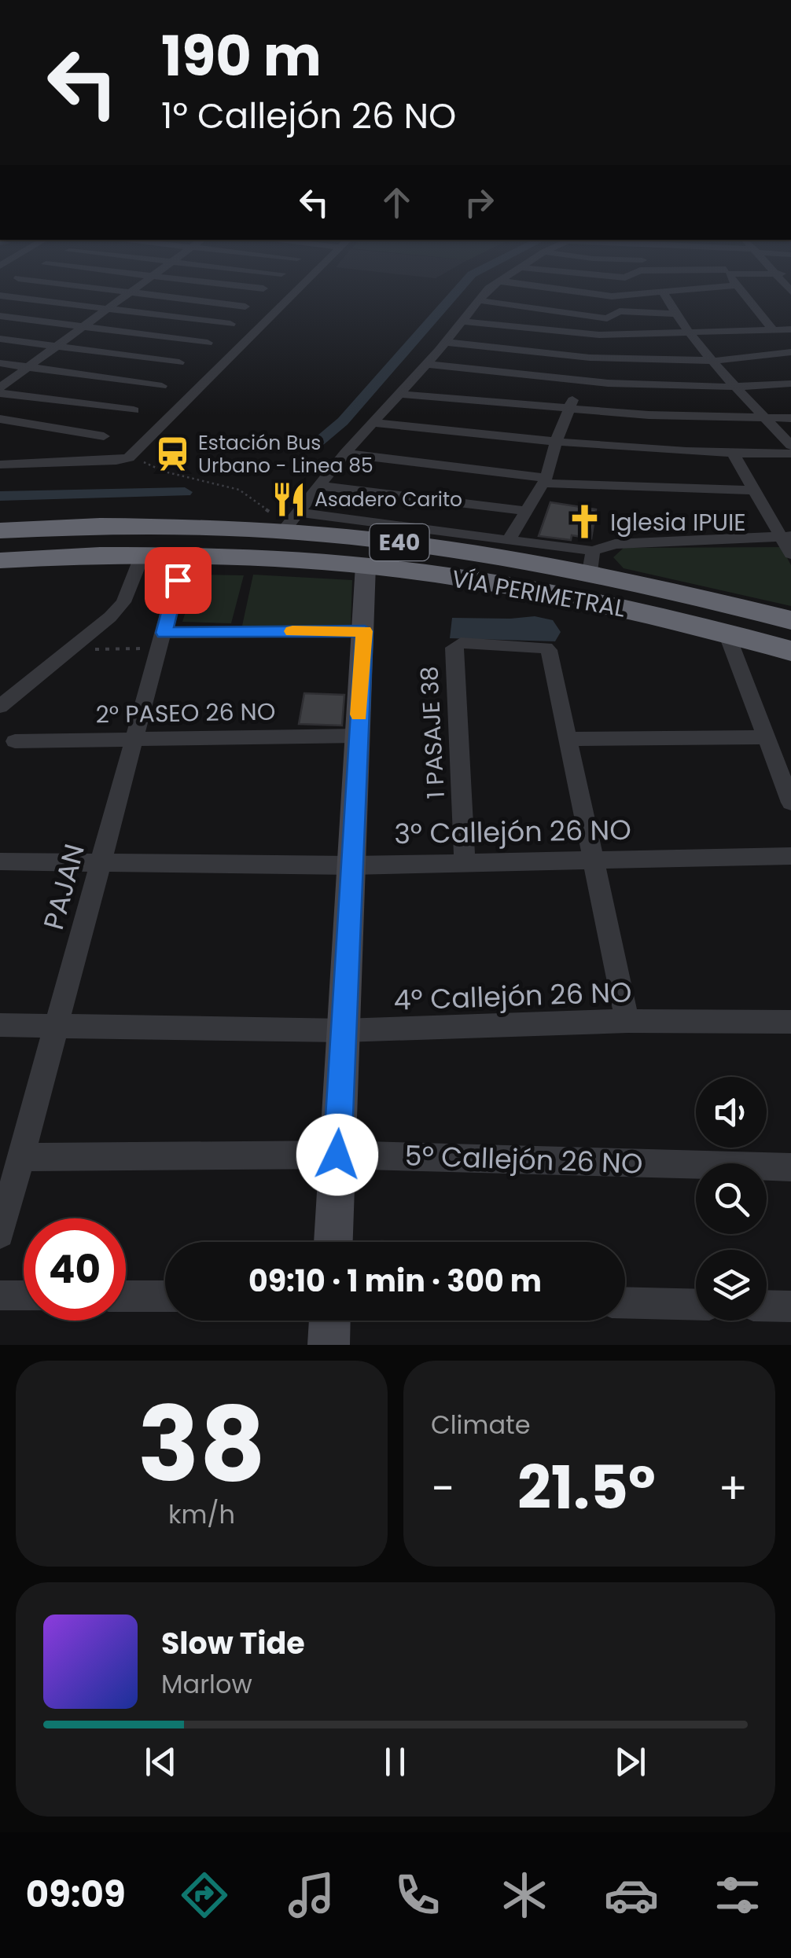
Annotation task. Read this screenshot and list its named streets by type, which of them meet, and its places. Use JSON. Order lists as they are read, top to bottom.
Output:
{
  "streets": {
    "highway": ["E40", "VÍA PERIMETRAL"],
    "street": [
      "2° PASEO 26 NO",
      "1 PASAJE 38",
      "3º Callejón 26 NO",
      "PAJAN",
      "4º Callejón 26 NO",
      "5º Callejón 26 NO"
    ]
  },
  "crossings": [
    ["VÍA PERIMETRAL", "PAJAN"],
    ["2° PASEO 26 NO", "PAJAN"],
    ["1 PASAJE 38", "3º Callejón 26 NO"],
    ["3º Callejón 26 NO", "PAJAN"],
    ["PAJAN", "4º Callejón 26 NO"],
    ["PAJAN", "5º Callejón 26 NO"]
  ],
  "places": {
    "station": ["Estación Bus Urbano - Linea 85"],
    "restaurant": ["Asadero Carito"],
    "church": ["Iglesia IPUIE"]
  },
  "page": {
    "turn": ["190 m", "1º Callejón 26 NO"],
    "limit": "40",
    "trip": "09:10 · 1 min · 300 m",
    "tile": [
      ["38", "km/h"],
      "Climate"
    ],
    "heat": ["−", "21.5°", "+"],
    "song": ["Slow Tide", "Marlow"],
    "tabs": "09:09"
  }
}
